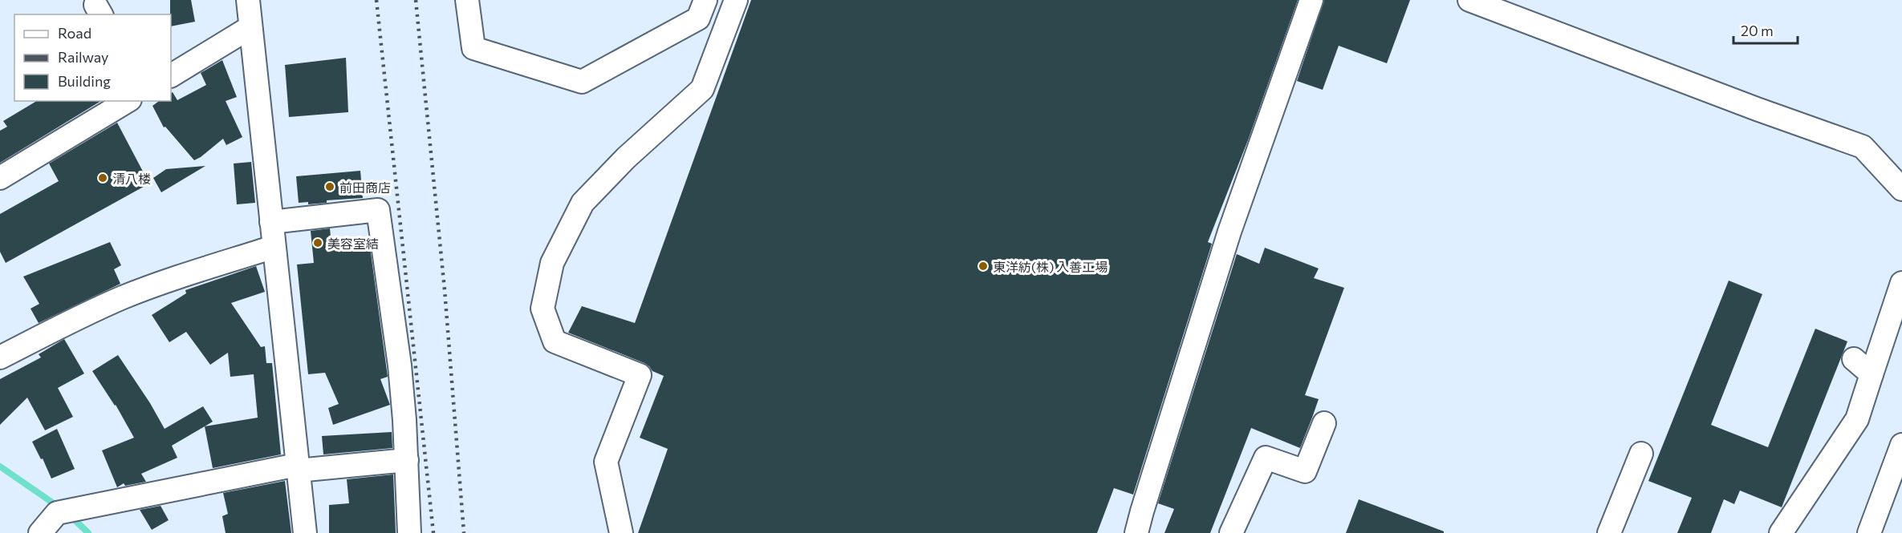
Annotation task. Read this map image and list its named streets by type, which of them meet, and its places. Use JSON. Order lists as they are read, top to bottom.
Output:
{
  "places": [
    "清八楼",
    "前田商店",
    "美容室結",
    "東洋紡(株) 入善工場"
  ],
  "legend": ["Road", "Railway", "Building"],
  "scale_bar": "20 m"
}
